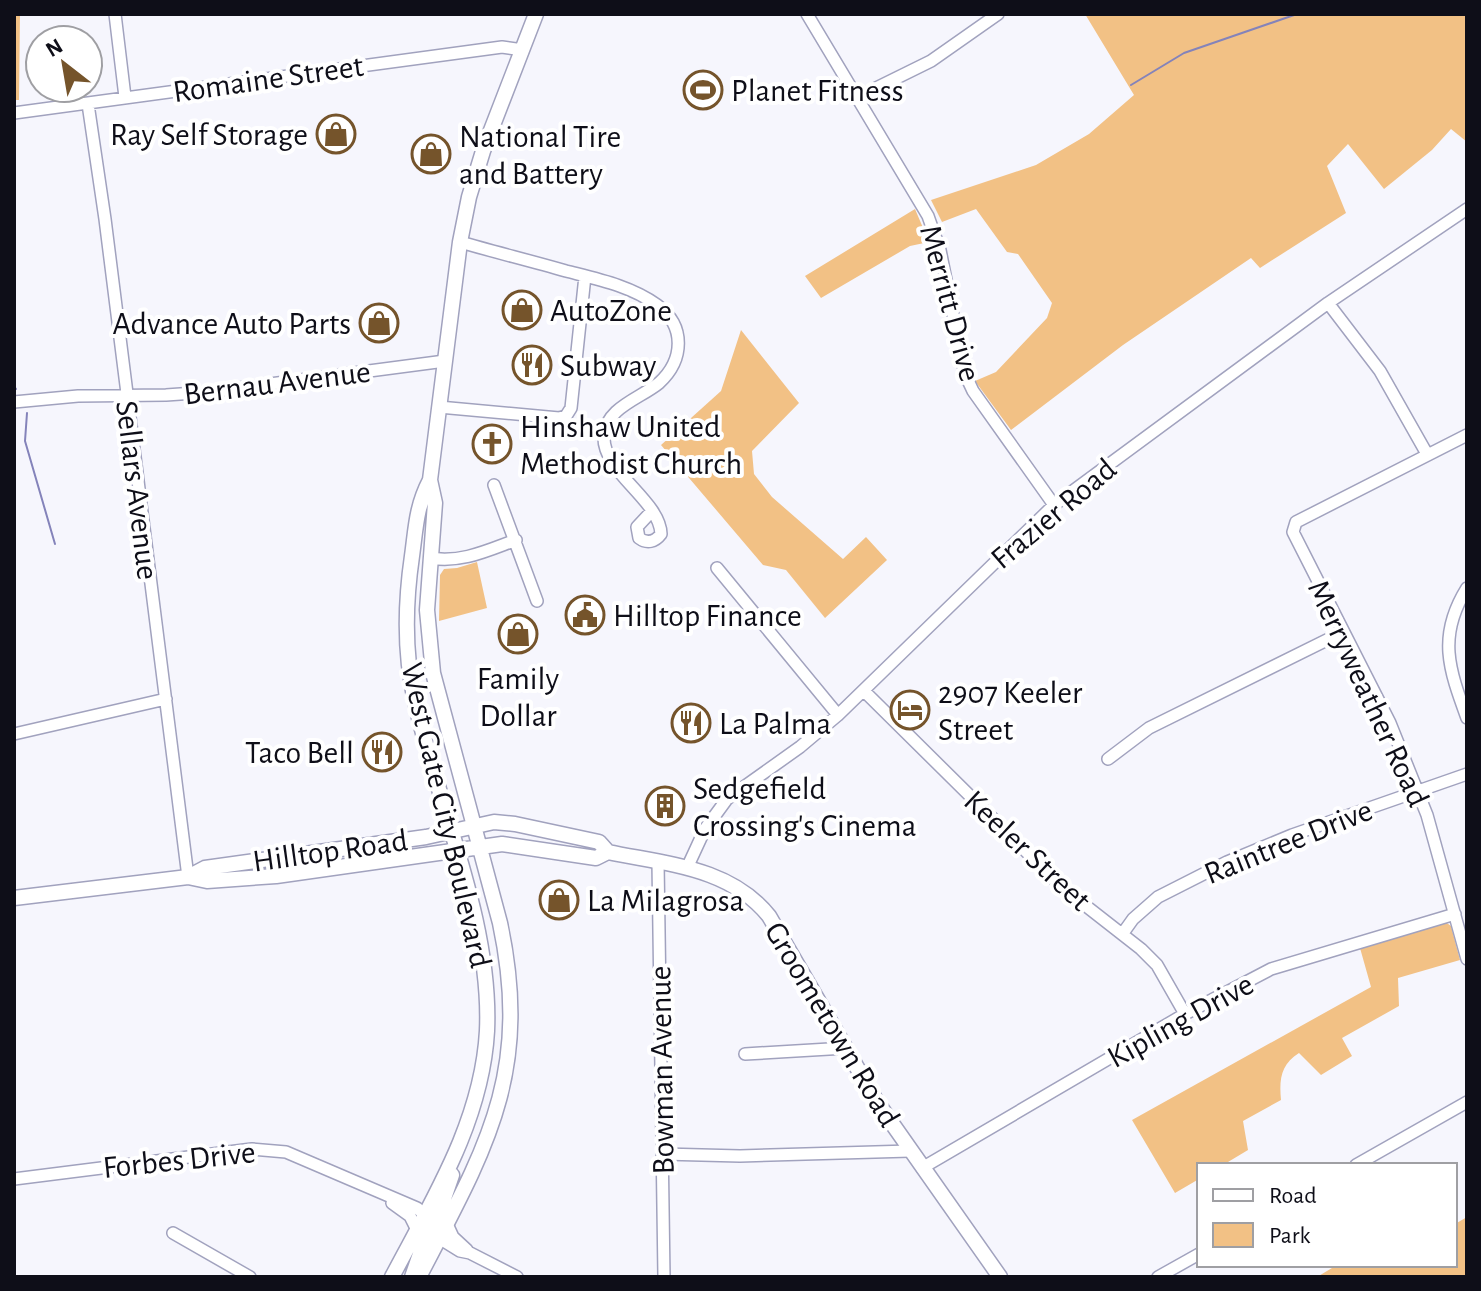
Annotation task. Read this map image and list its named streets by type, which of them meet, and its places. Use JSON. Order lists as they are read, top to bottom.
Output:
{
  "streets": {
    "main road": ["West Gate City Boulevard", "Hilltop Road", "Groometown Road"],
    "street": [
      "Romaine Street",
      "Merritt Drive",
      "Bernau Avenue",
      "Sellars Avenue",
      "Frazier Road",
      "Merryweather Road",
      "Raintree Drive",
      "Keeler Street",
      "Kipling Drive",
      "Bowman Avenue",
      "Forbes Drive"
    ]
  },
  "crossings": [
    ["Romaine Street", "Sellars Avenue"],
    ["Romaine Street", "West Gate City Boulevard"],
    ["Merritt Drive", "Frazier Road"],
    ["Bernau Avenue", "Sellars Avenue"],
    ["Bernau Avenue", "West Gate City Boulevard"],
    ["Sellars Avenue", "Hilltop Road"],
    ["Frazier Road", "Keeler Street"],
    ["Frazier Road", "Groometown Road"],
    ["Merryweather Road", "Raintree Drive"],
    ["Merryweather Road", "Kipling Drive"],
    ["West Gate City Boulevard", "Hilltop Road"],
    ["West Gate City Boulevard", "Groometown Road"],
    ["West Gate City Boulevard", "Forbes Drive"],
    ["Raintree Drive", "Keeler Street"],
    ["Hilltop Road", "Groometown Road"],
    ["Keeler Street", "Kipling Drive"],
    ["Kipling Drive", "Groometown Road"],
    ["Groometown Road", "Bowman Avenue"]
  ],
  "places": {
    "sports": ["Planet Fitness"],
    "shop": [
      "Ray Self Storage",
      "National Tire and Battery",
      "AutoZone",
      "Advance Auto Parts",
      "Family Dollar",
      "La Milagrosa"
    ],
    "restaurant": ["Subway", "La Palma", "Taco Bell"],
    "church": ["Hinshaw United Methodist Church"],
    "public building": ["Hilltop Finance"],
    "hotel": ["2907 Keeler Street"],
    "building": ["Sedgefield Crossing's Cinema"]
  },
  "legend": ["Road", "Park"],
  "north": "top left"
}
